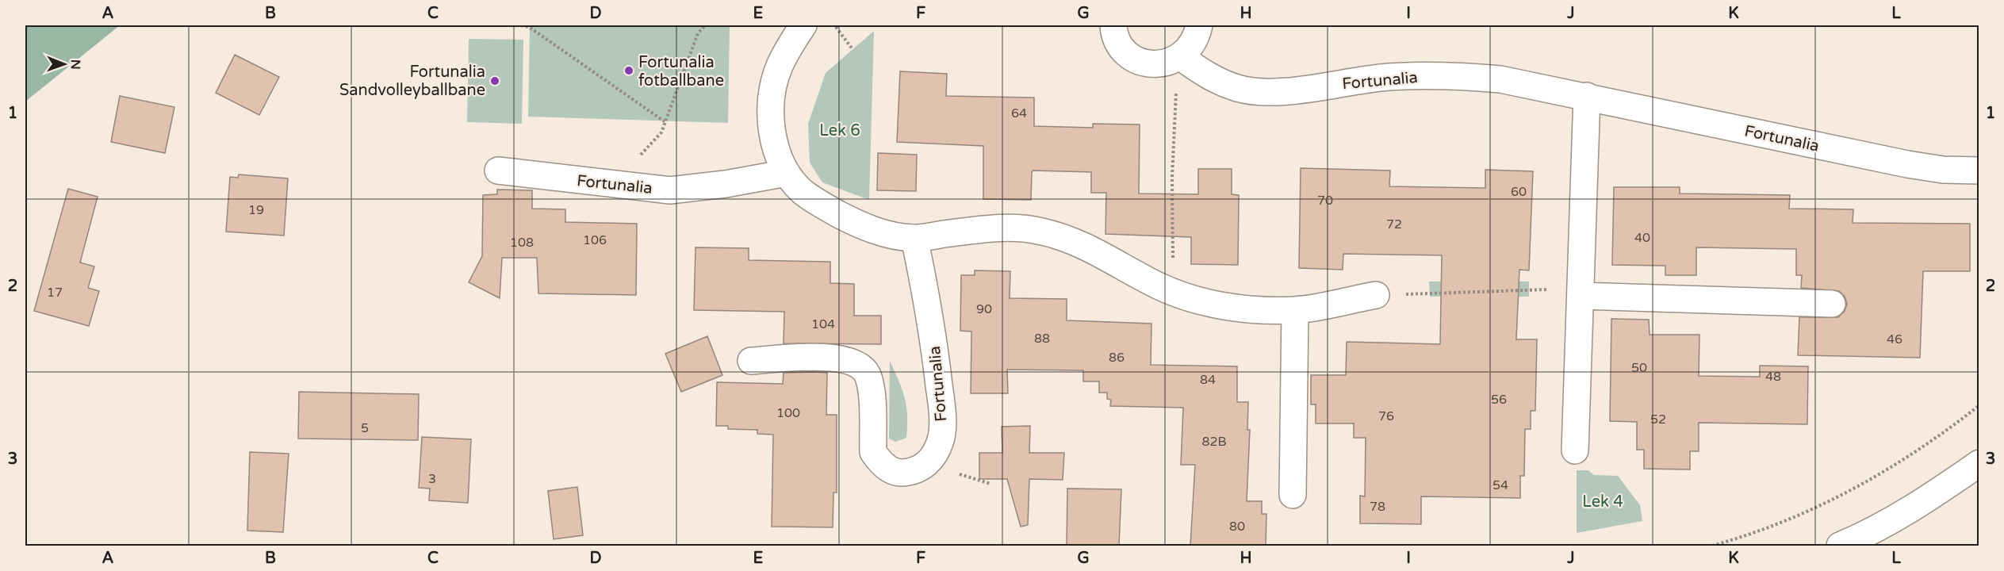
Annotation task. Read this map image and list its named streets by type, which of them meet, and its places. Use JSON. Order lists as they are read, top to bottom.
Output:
{
  "streets": {
    "street": ["Fortunalia"]
  },
  "parks": ["Lek 6", "Lek 4"],
  "places": ["Fortunalia fotballbane", "Fortunalia Sandvolleyballbane"],
  "house_numbers": [
    "64",
    "60",
    "70",
    "19",
    "72",
    "40",
    "106",
    "108",
    "17",
    "90",
    "104",
    "88",
    "46",
    "86",
    "50",
    "48",
    "84",
    "56",
    "100",
    "76",
    "52",
    "5",
    "82B",
    "3",
    "54",
    "78",
    "80"
  ],
  "north": "right",
  "grid": {
    "columns": [
      "A",
      "B",
      "C",
      "D",
      "E",
      "F",
      "G",
      "H",
      "I",
      "J",
      "K",
      "L"
    ],
    "rows": ["1", "2", "3"]
  }
}
